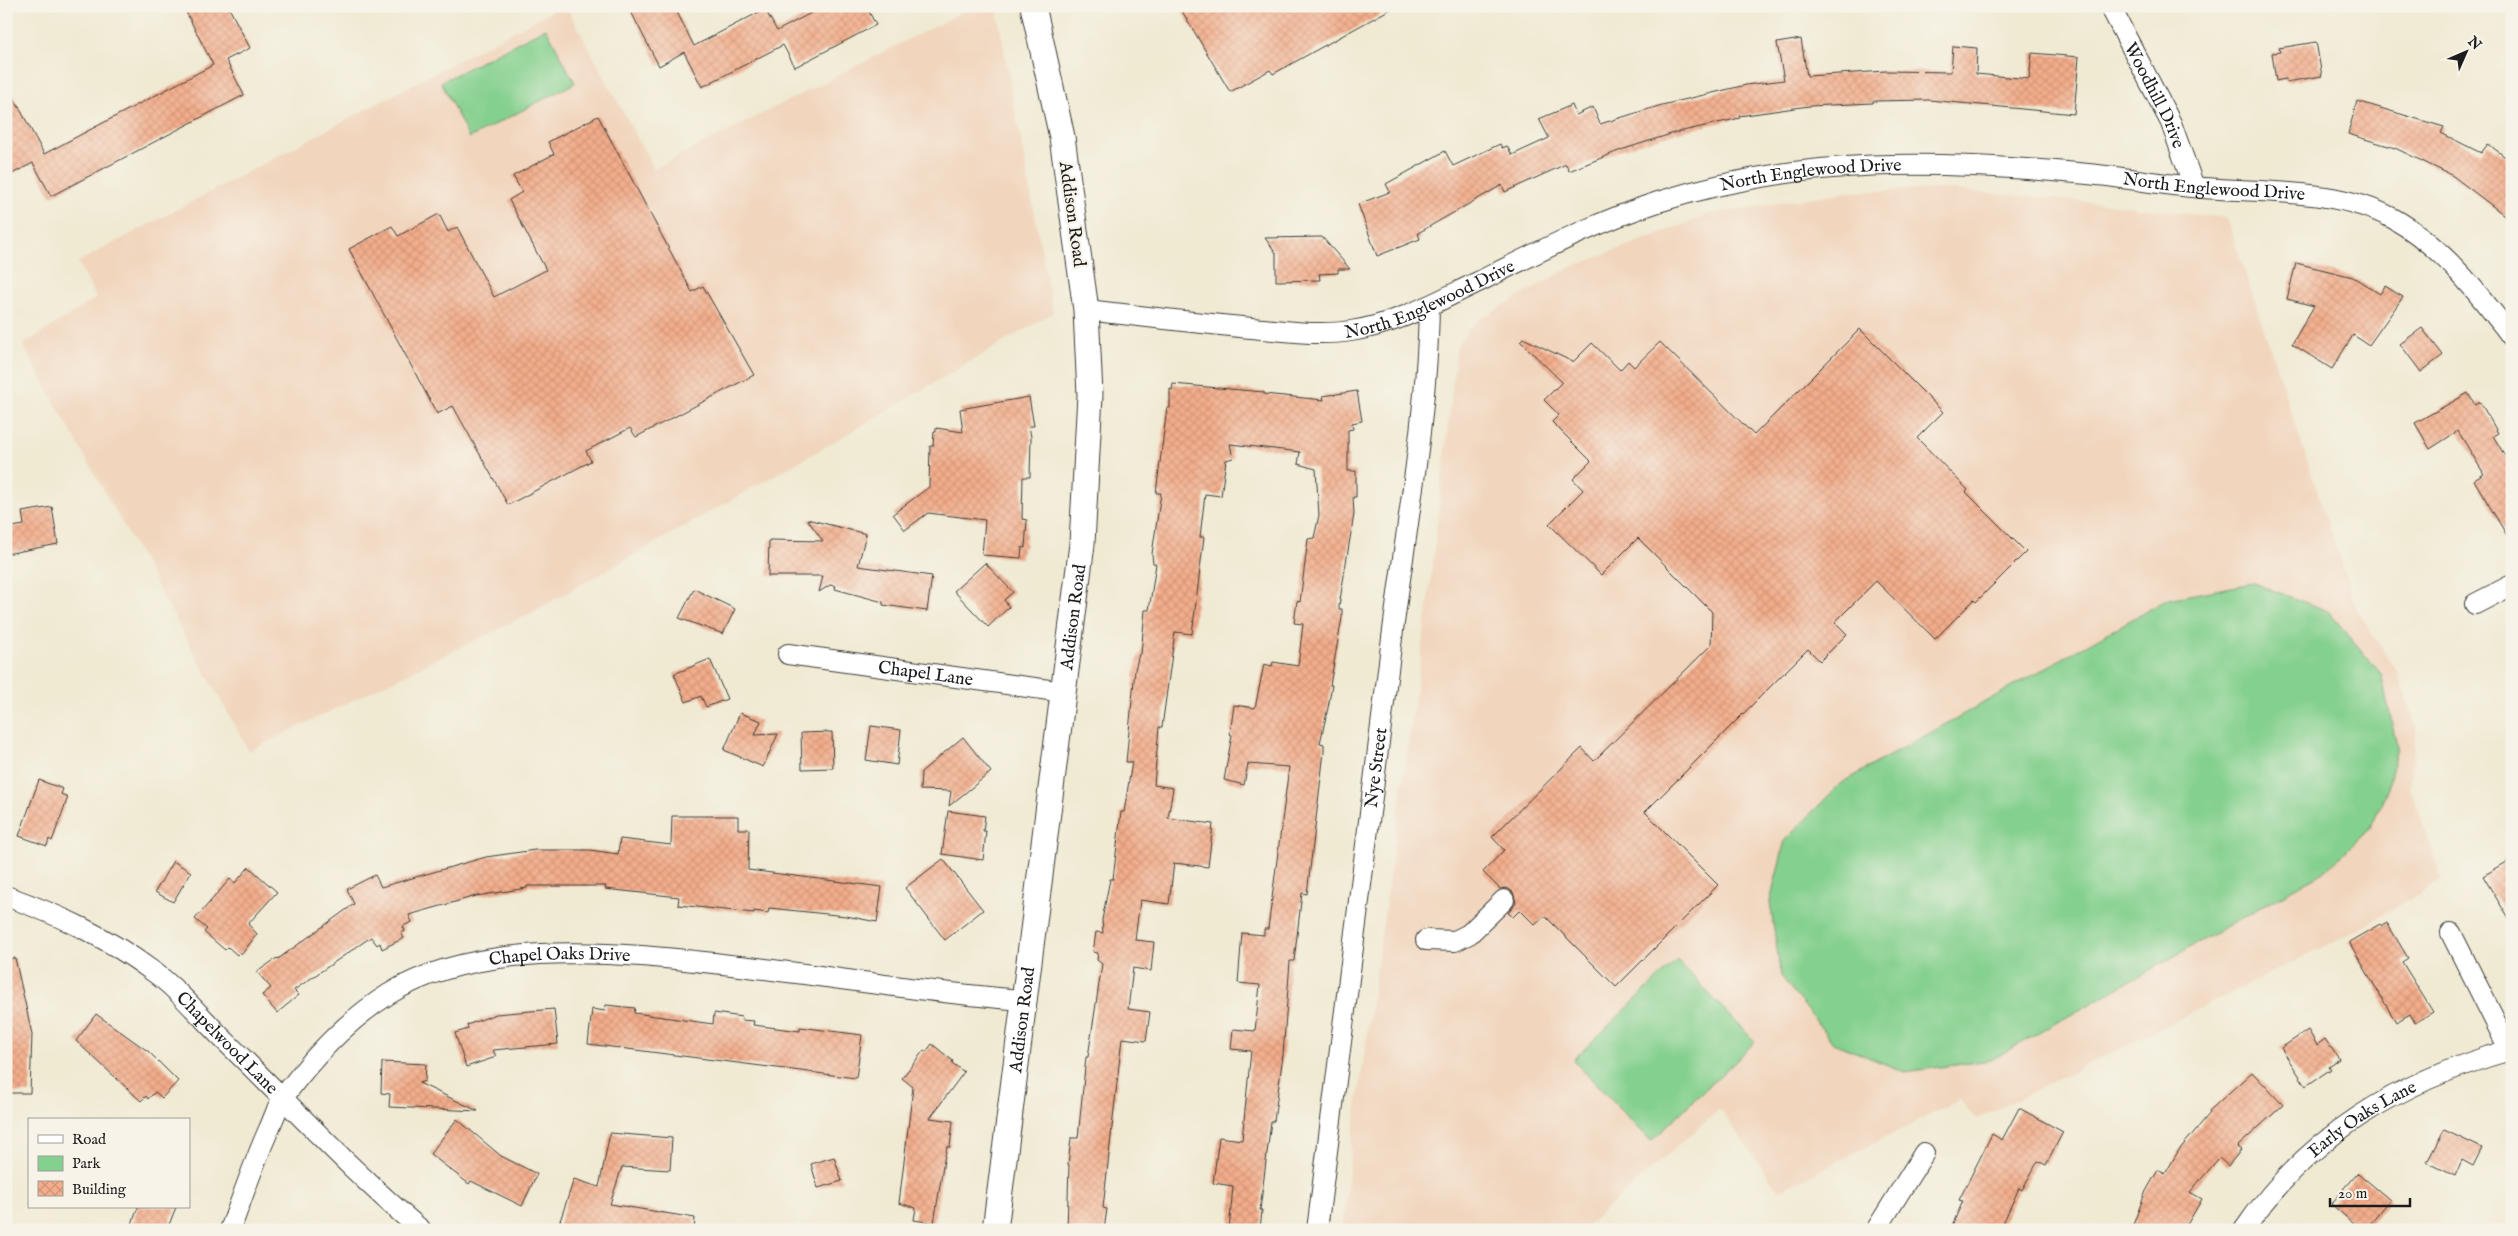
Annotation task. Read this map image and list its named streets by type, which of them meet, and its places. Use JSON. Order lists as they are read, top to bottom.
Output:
{
  "streets": {
    "street": [
      "Woodhill Drive",
      "North Englewood Drive",
      "Addison Road",
      "Chapel Lane",
      "Nye Street",
      "Chapel Oaks Drive",
      "Chapelwood Lane",
      "Early Oaks Lane"
    ]
  },
  "crossings": [
    ["Woodhill Drive", "North Englewood Drive"],
    ["North Englewood Drive", "Addison Road"],
    ["North Englewood Drive", "Nye Street"],
    ["Addison Road", "Chapel Lane"],
    ["Addison Road", "Chapel Oaks Drive"],
    ["Chapel Oaks Drive", "Chapelwood Lane"]
  ],
  "legend": ["Road", "Park", "Building"],
  "scale_bar": "20 m",
  "north": "top right"
}
